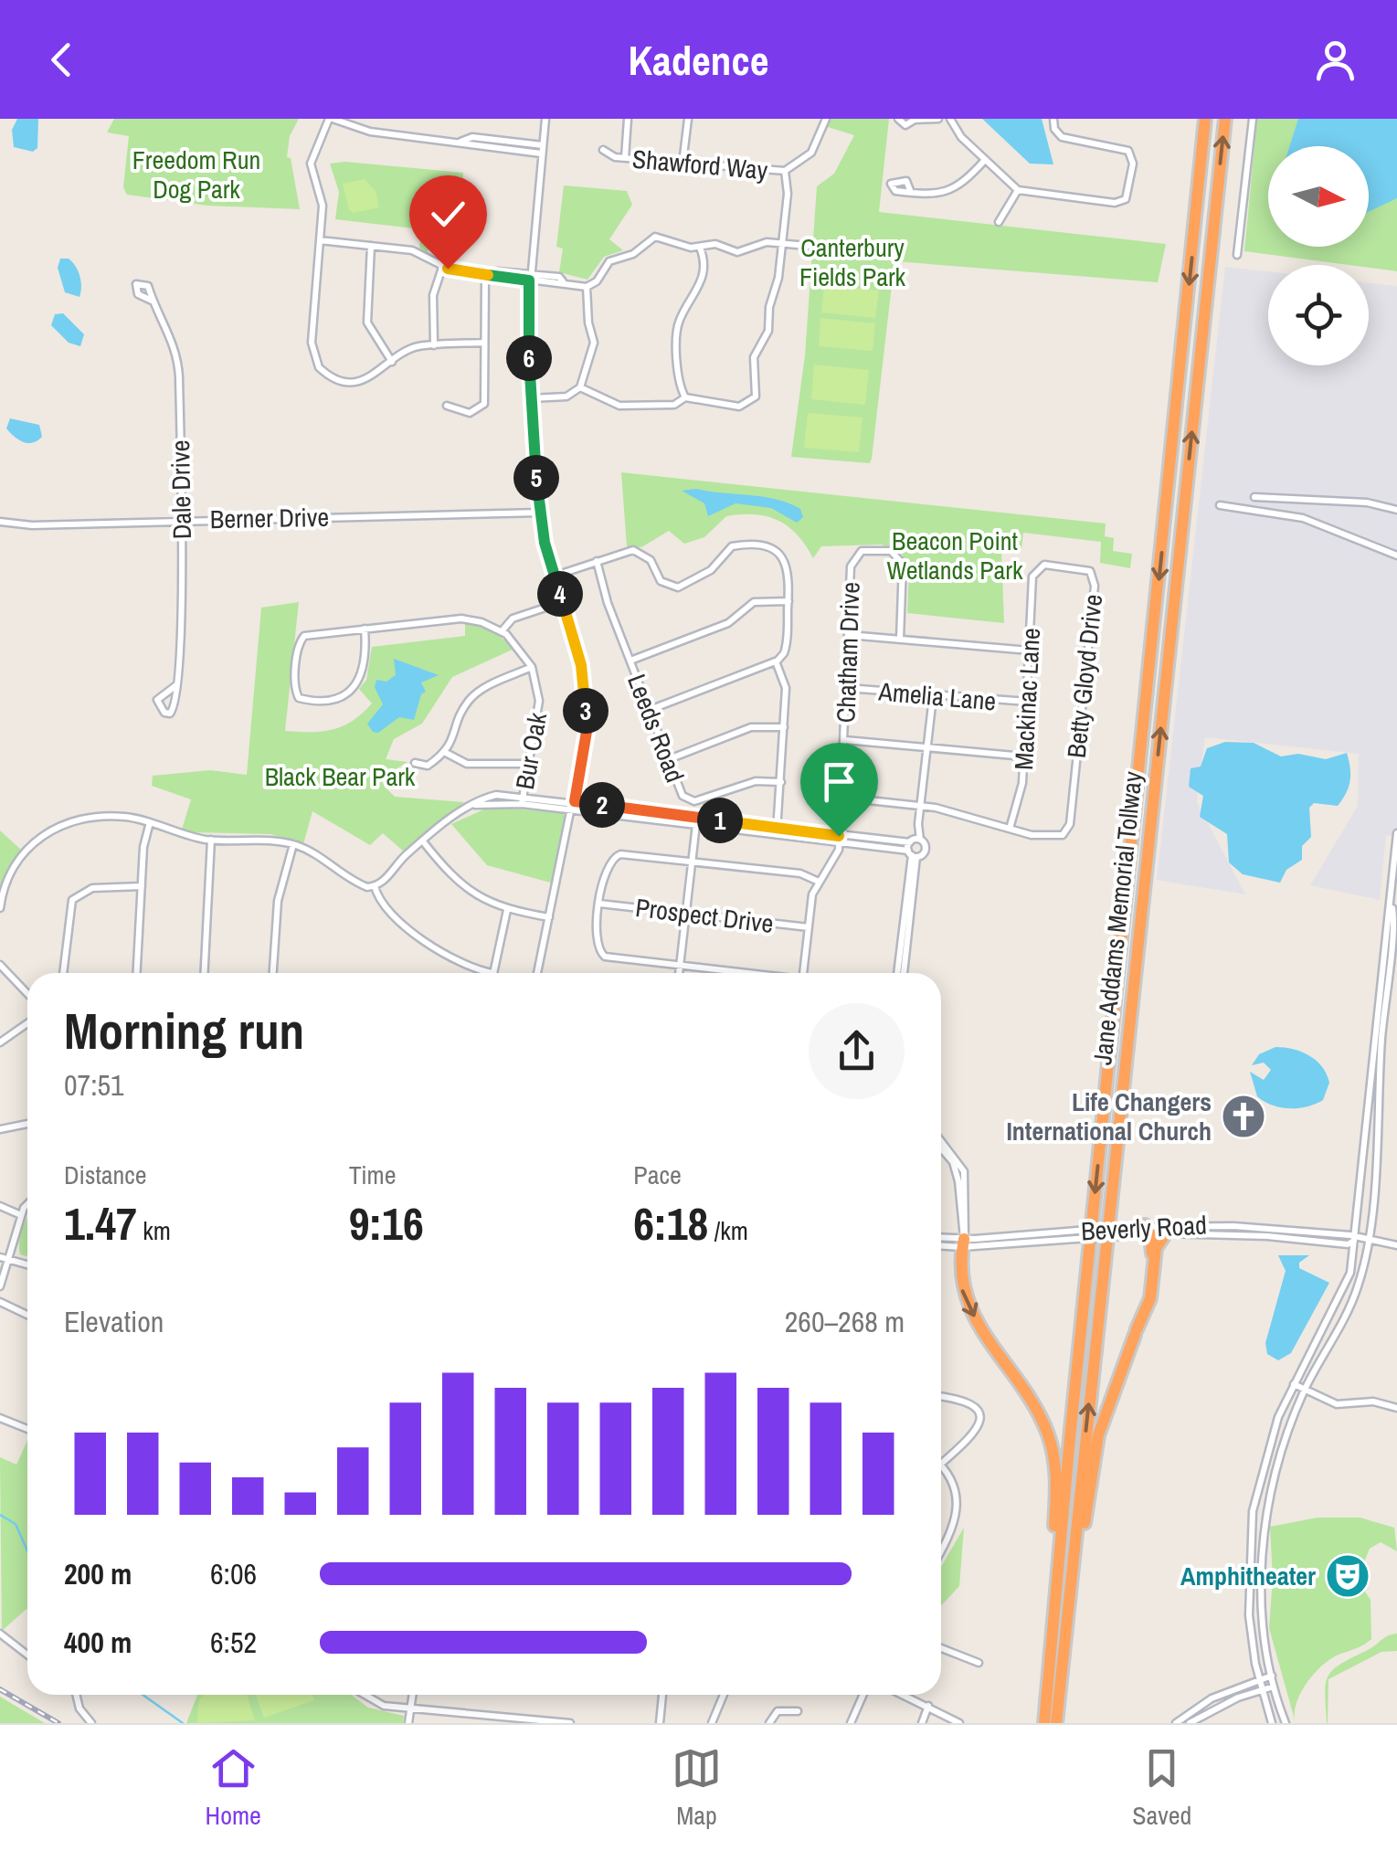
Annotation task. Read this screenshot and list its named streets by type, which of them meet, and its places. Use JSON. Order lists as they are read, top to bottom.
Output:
{
  "streets": {
    "highway": ["Jane Addams Memorial Tollway"],
    "street": [
      "Shawford Way",
      "Dale Drive",
      "Berner Drive",
      "Chatham Drive",
      "Betty Gloyd Drive",
      "Amelia Lane",
      "Mackinac Lane",
      "Leeds Road",
      "Bur Oak",
      "Prospect Drive",
      "Beverly Road"
    ]
  },
  "crossings": [
    ["Dale Drive", "Berner Drive"],
    ["Chatham Drive", "Amelia Lane"],
    ["Chatham Drive", "Prospect Drive"],
    ["Betty Gloyd Drive", "Mackinac Lane"],
    ["Amelia Lane", "Mackinac Lane"]
  ],
  "parks": [
    "Freedom Run Dog Park",
    "Canterbury Fields Park",
    "Beacon Point Wetlands Park",
    "Black Bear Park"
  ],
  "places": {
    "church": ["Life Changers International Church"],
    "theatre": ["Amphitheater"]
  },
  "north": "right",
  "page": {
    "header": "Kadence",
    "pins": [
      "6",
      "5",
      "4",
      "3",
      "2",
      "1"
    ],
    "heading": ["Morning run", "07:51"],
    "stats": [
      ["Distance", "1.47 km"],
      ["Time", "9:16"],
      ["Pace", "6:18 /km"]
    ],
    "chart": ["Elevation", "260–268 m"],
    "list": [
      {
        "name": "200 m",
        "note": "6:06"
      },
      {
        "name": "400 m",
        "note": "6:52"
      }
    ],
    "tabs": ["Home", "Map", "Saved"]
  }
}
